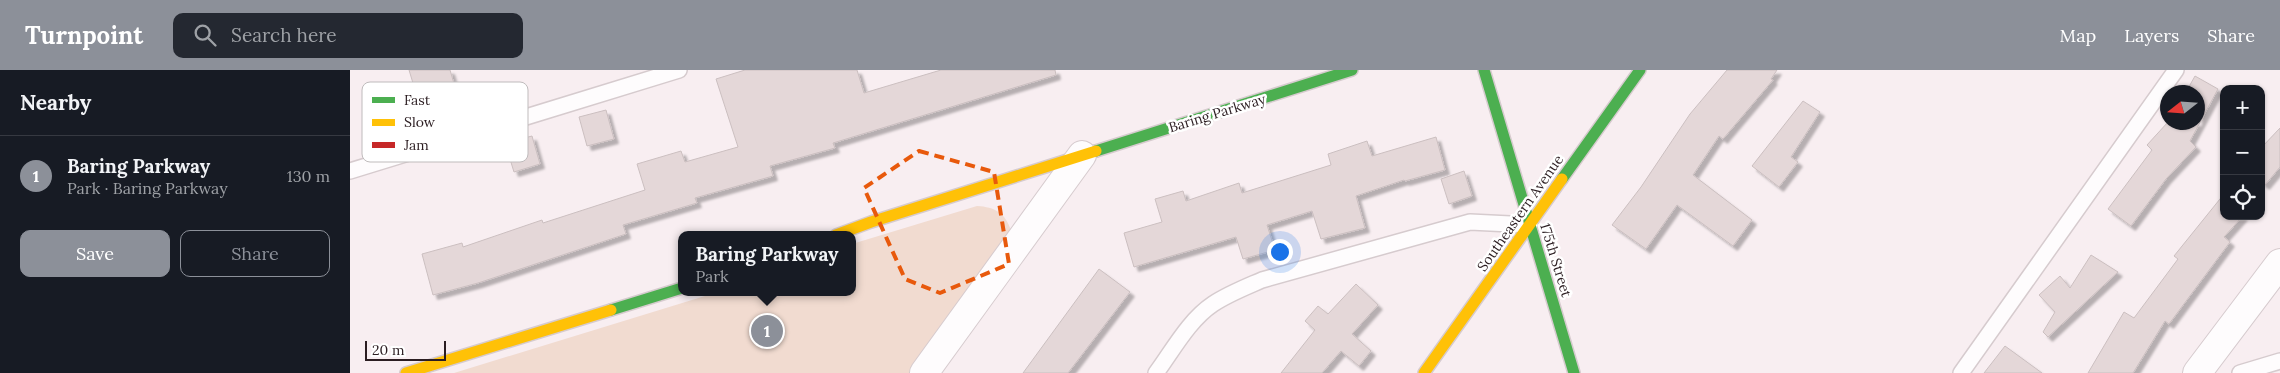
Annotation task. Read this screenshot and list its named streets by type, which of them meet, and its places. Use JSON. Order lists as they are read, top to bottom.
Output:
{
  "streets": {
    "street": ["Baring Parkway", "Southeastern Avenue", "175th Street"]
  },
  "crossings": [
    ["Southeastern Avenue", "175th Street"]
  ],
  "legend": ["Fast", "Slow", "Jam"],
  "scale_bar": "20 m",
  "north": "left",
  "page": {
    "header": "Turnpoint",
    "search": "Search here",
    "nav": ["Map", "Layers", "Share"],
    "heading": "Nearby",
    "map_buttons": ["+", "−"],
    "list": [
      {
        "mark": "1",
        "name": "Baring Parkway",
        "note": "Park · Baring Parkway",
        "value": "130 m"
      }
    ],
    "buttons": ["Save", "Share"],
    "popup": ["Baring Parkway", "Park"],
    "pins": "1",
    "scale": "20 m"
  }
}
